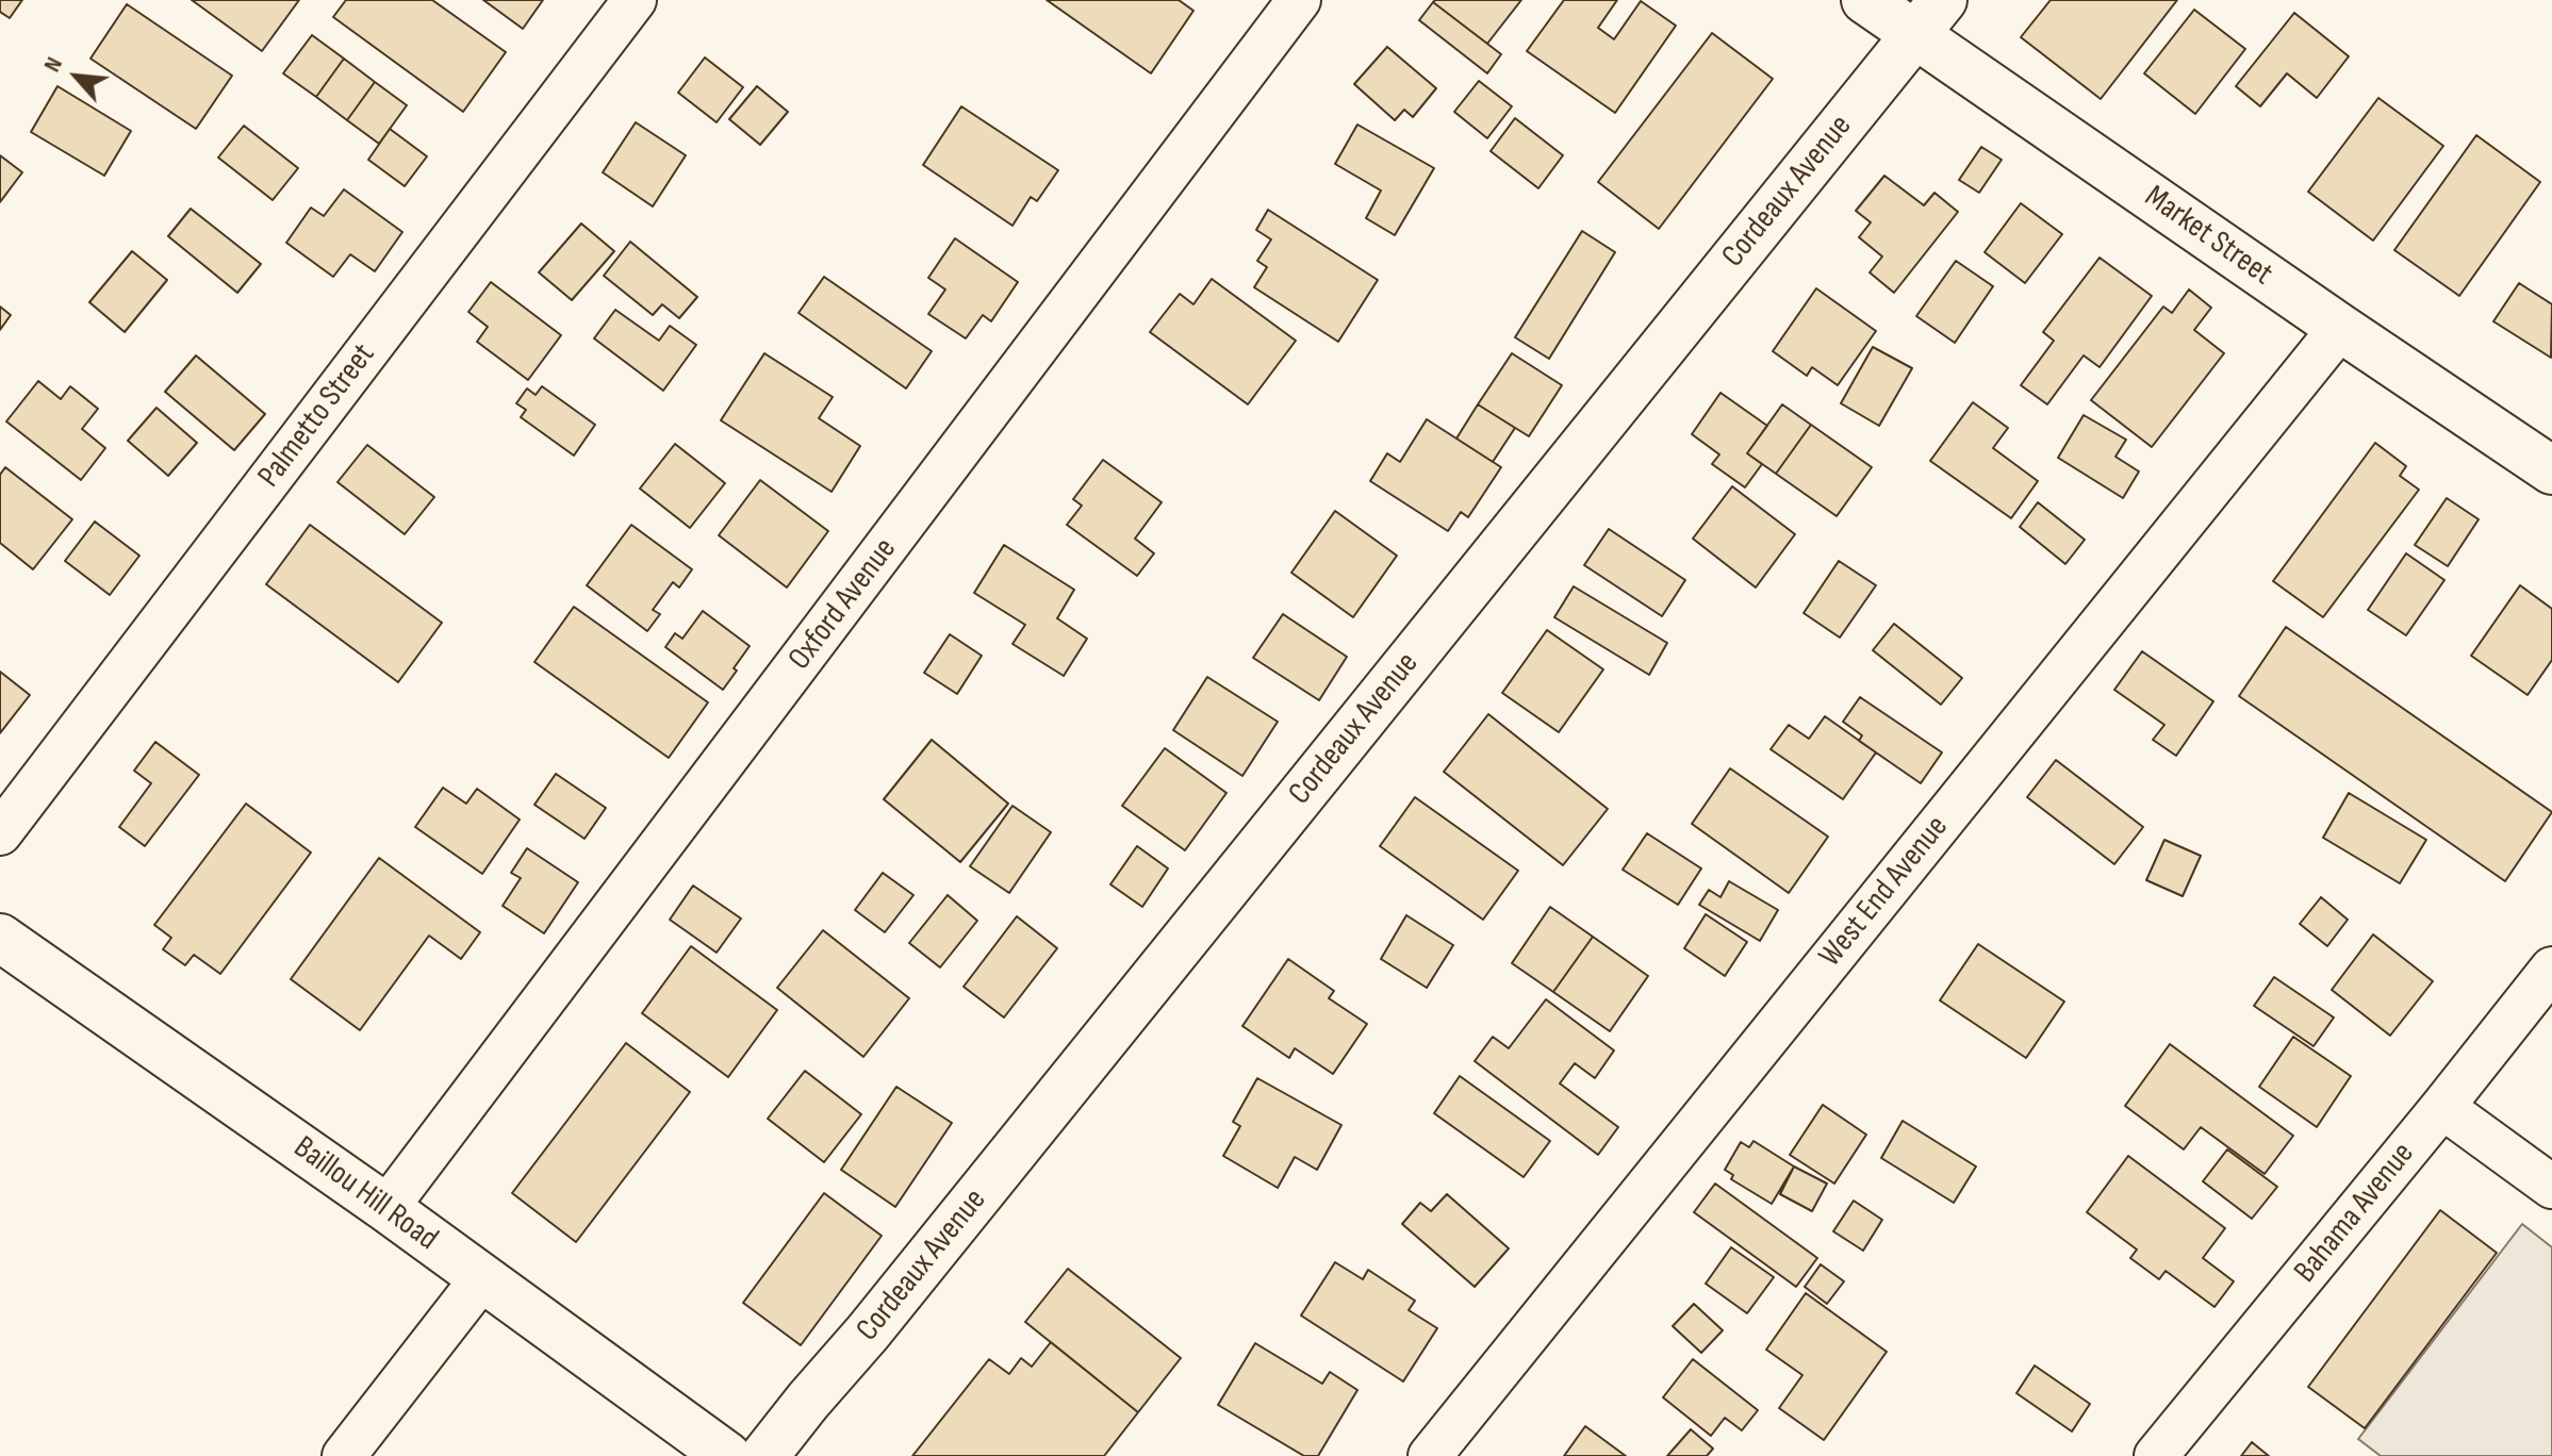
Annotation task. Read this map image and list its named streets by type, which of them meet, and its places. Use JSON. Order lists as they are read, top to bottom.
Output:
{
  "streets": {
    "street": [
      "Cordeaux Avenue",
      "Market Street",
      "Palmetto Street",
      "Oxford Avenue",
      "West End Avenue",
      "Baillou Hill Road",
      "Bahama Avenue"
    ]
  },
  "crossings": [
    ["Cordeaux Avenue", "Market Street"],
    ["Market Street", "West End Avenue"],
    ["Oxford Avenue", "Baillou Hill Road"]
  ],
  "north": "top left"
}
